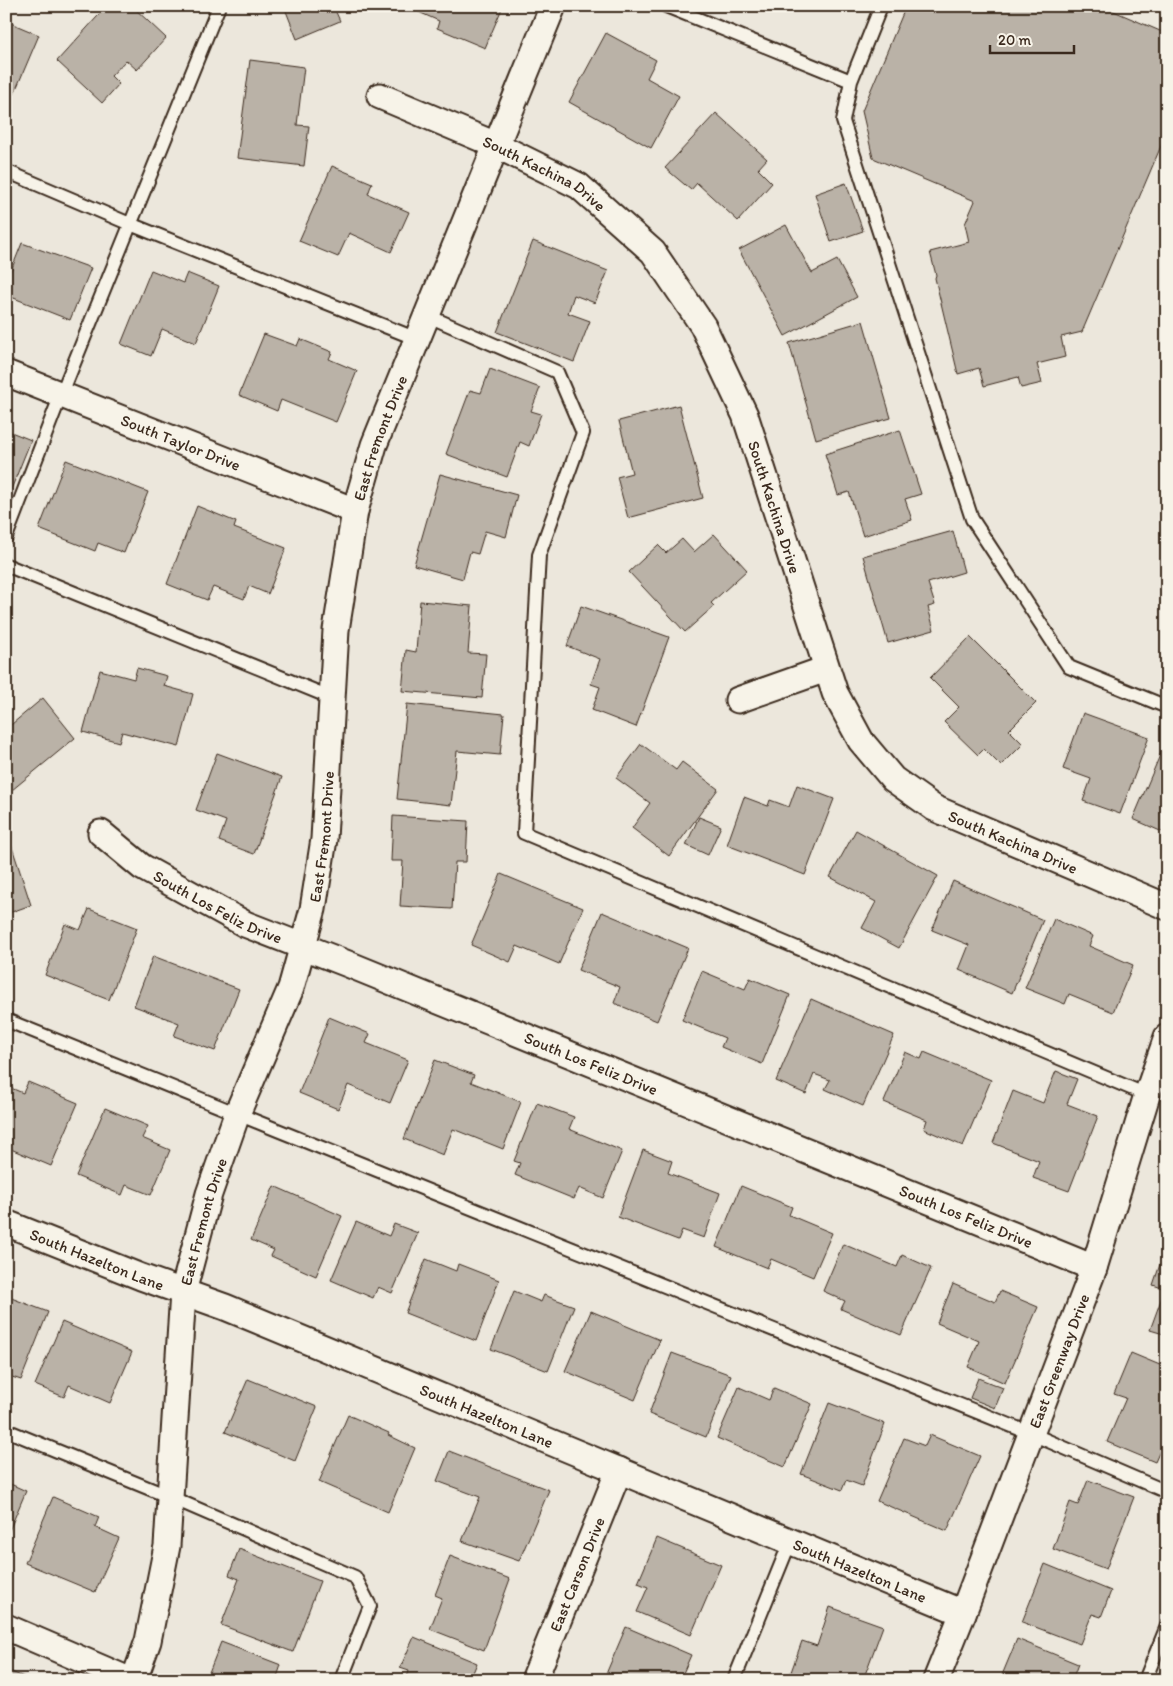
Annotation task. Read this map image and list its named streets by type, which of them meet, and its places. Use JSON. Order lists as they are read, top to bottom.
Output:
{
  "streets": {
    "street": [
      "South Kachina Drive",
      "East Fremont Drive",
      "South Taylor Drive",
      "South Los Feliz Drive",
      "South Hazelton Lane",
      "East Greenway Drive",
      "East Carson Drive"
    ]
  },
  "crossings": [
    ["South Kachina Drive", "East Fremont Drive"],
    ["East Fremont Drive", "South Taylor Drive"],
    ["East Fremont Drive", "South Los Feliz Drive"],
    ["East Fremont Drive", "South Hazelton Lane"],
    ["South Los Feliz Drive", "East Greenway Drive"],
    ["South Hazelton Lane", "East Greenway Drive"],
    ["South Hazelton Lane", "East Carson Drive"]
  ],
  "scale_bar": "20 m"
}
